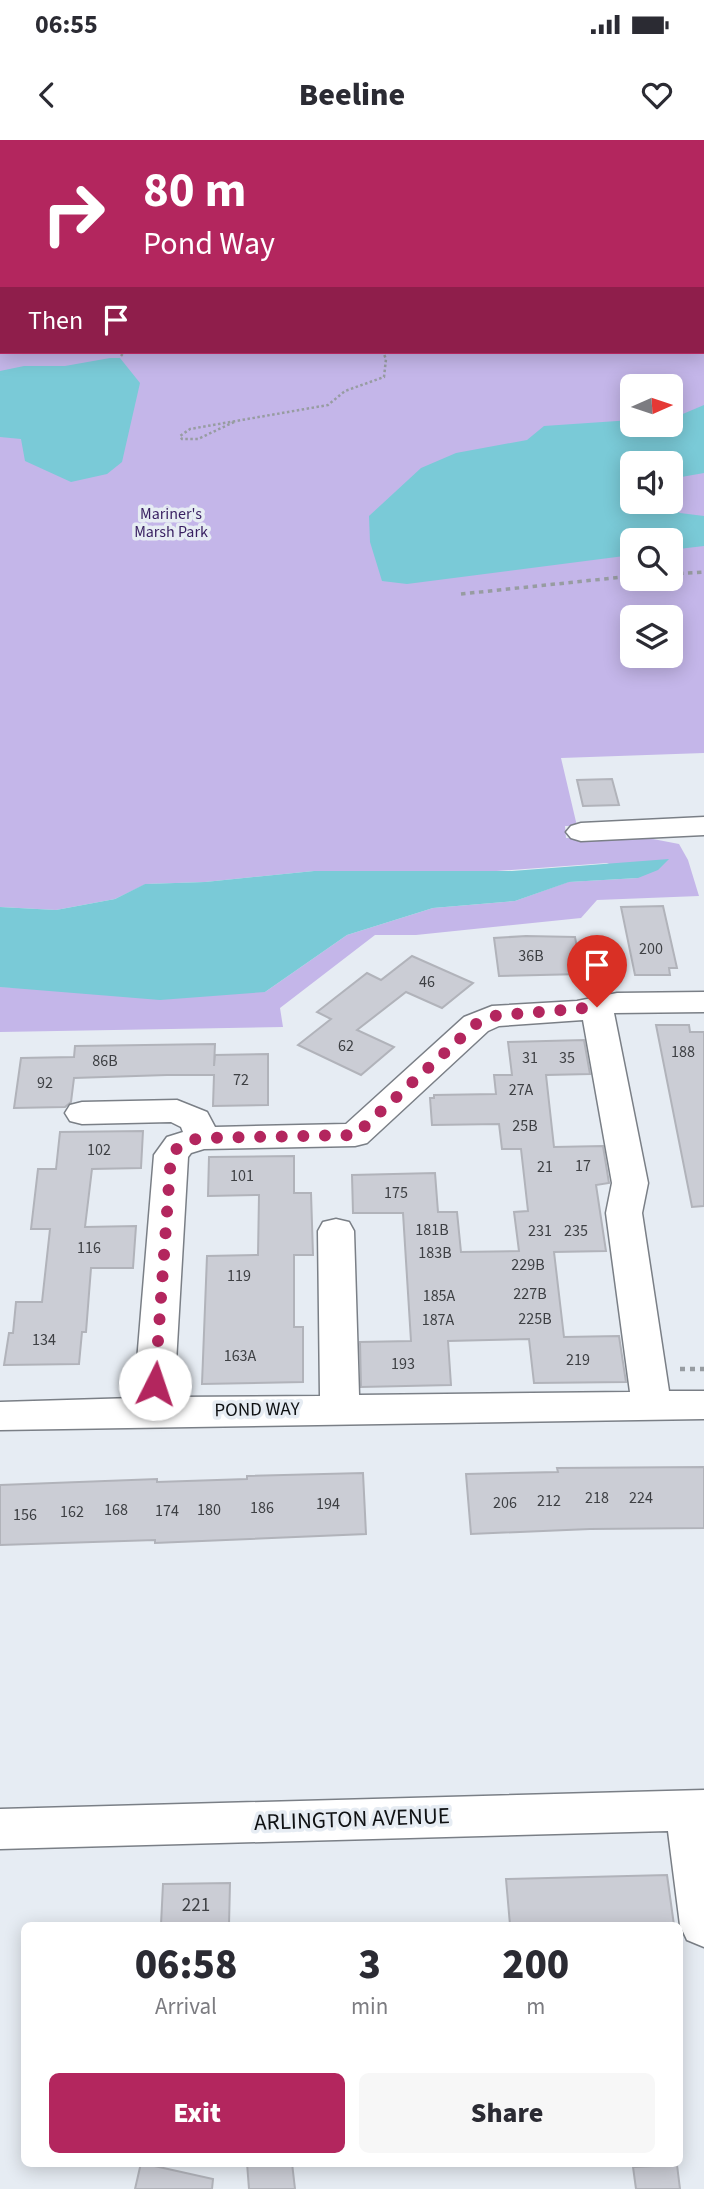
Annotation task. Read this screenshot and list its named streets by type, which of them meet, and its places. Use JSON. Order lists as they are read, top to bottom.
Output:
{
  "streets": {
    "street": ["POND WAY", "ARLINGTON AVENUE"]
  },
  "parks": ["Mariner's Marsh Park"],
  "house_numbers": [
    "200",
    "36B",
    "46",
    "62",
    "188",
    "31",
    "35",
    "86B",
    "72",
    "92",
    "27A",
    "25B",
    "102",
    "17",
    "21",
    "101",
    "175",
    "181B",
    "231",
    "235",
    "116",
    "183B",
    "229B",
    "119",
    "227B",
    "185A",
    "225B",
    "187A",
    "134",
    "163A",
    "219",
    "193",
    "218",
    "224",
    "212",
    "206",
    "194",
    "186",
    "168",
    "180",
    "174",
    "162",
    "156",
    "221"
  ],
  "north": "right",
  "page": {
    "status": "06:55",
    "header": "Beeline",
    "turn": ["80 m", "Pond Way"],
    "then": "Then",
    "eta": [
      "06:58",
      "Arrival",
      "3",
      "min",
      "200",
      "m"
    ],
    "buttons": ["Exit", "Share"]
  }
}
